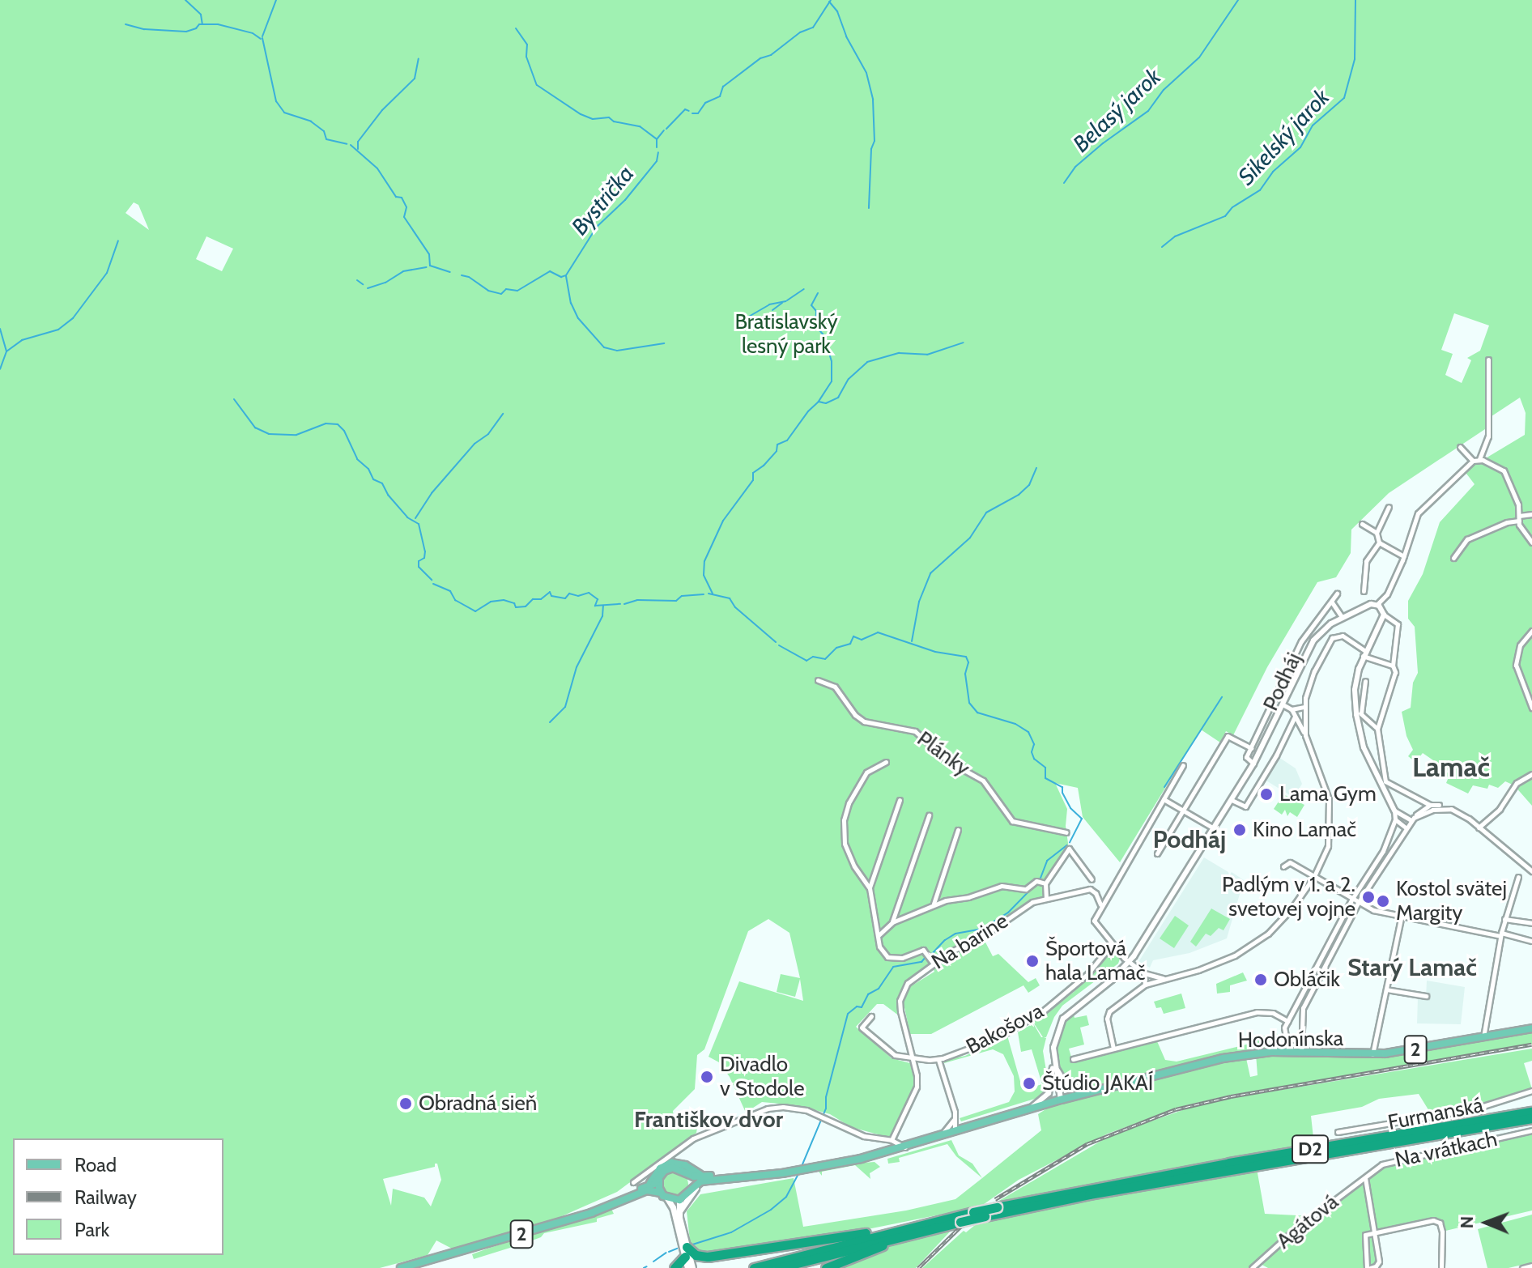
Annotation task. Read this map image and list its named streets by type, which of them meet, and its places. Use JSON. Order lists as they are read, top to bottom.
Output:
{
  "streets": {
    "highway": ["D2"],
    "main road": ["Hodonínska", "2"],
    "street": [
      "Podháj",
      "Plánky",
      "Na barine",
      "Bakošova",
      "Furmanská",
      "Na vrátkach",
      "Agátová"
    ]
  },
  "crossings": [
    ["Podháj", "Hodonínska"],
    ["Plánky", "Na barine"],
    ["Na barine", "Bakošova"],
    ["Na vrátkach", "Agátová"]
  ],
  "districts": [
    "Lamač",
    "Podháj",
    "Starý Lamač",
    "Františkov dvor"
  ],
  "water": ["Belasý jarok", "Sikelský jarok", "Bystrička"],
  "parks": ["Bratislavský lesný park"],
  "places": [
    "Lama Gym",
    "Kino Lamač",
    "Padlým v 1. a 2. svetovej vojne",
    "Kostol svätej Margity",
    "Športová hala Lamač",
    "Obláčik",
    "Divadlo v Stodole",
    "Štúdio JAKAÍ",
    "Obradná sieň"
  ],
  "legend": ["Road", "Railway", "Park"],
  "north": "left"
}
